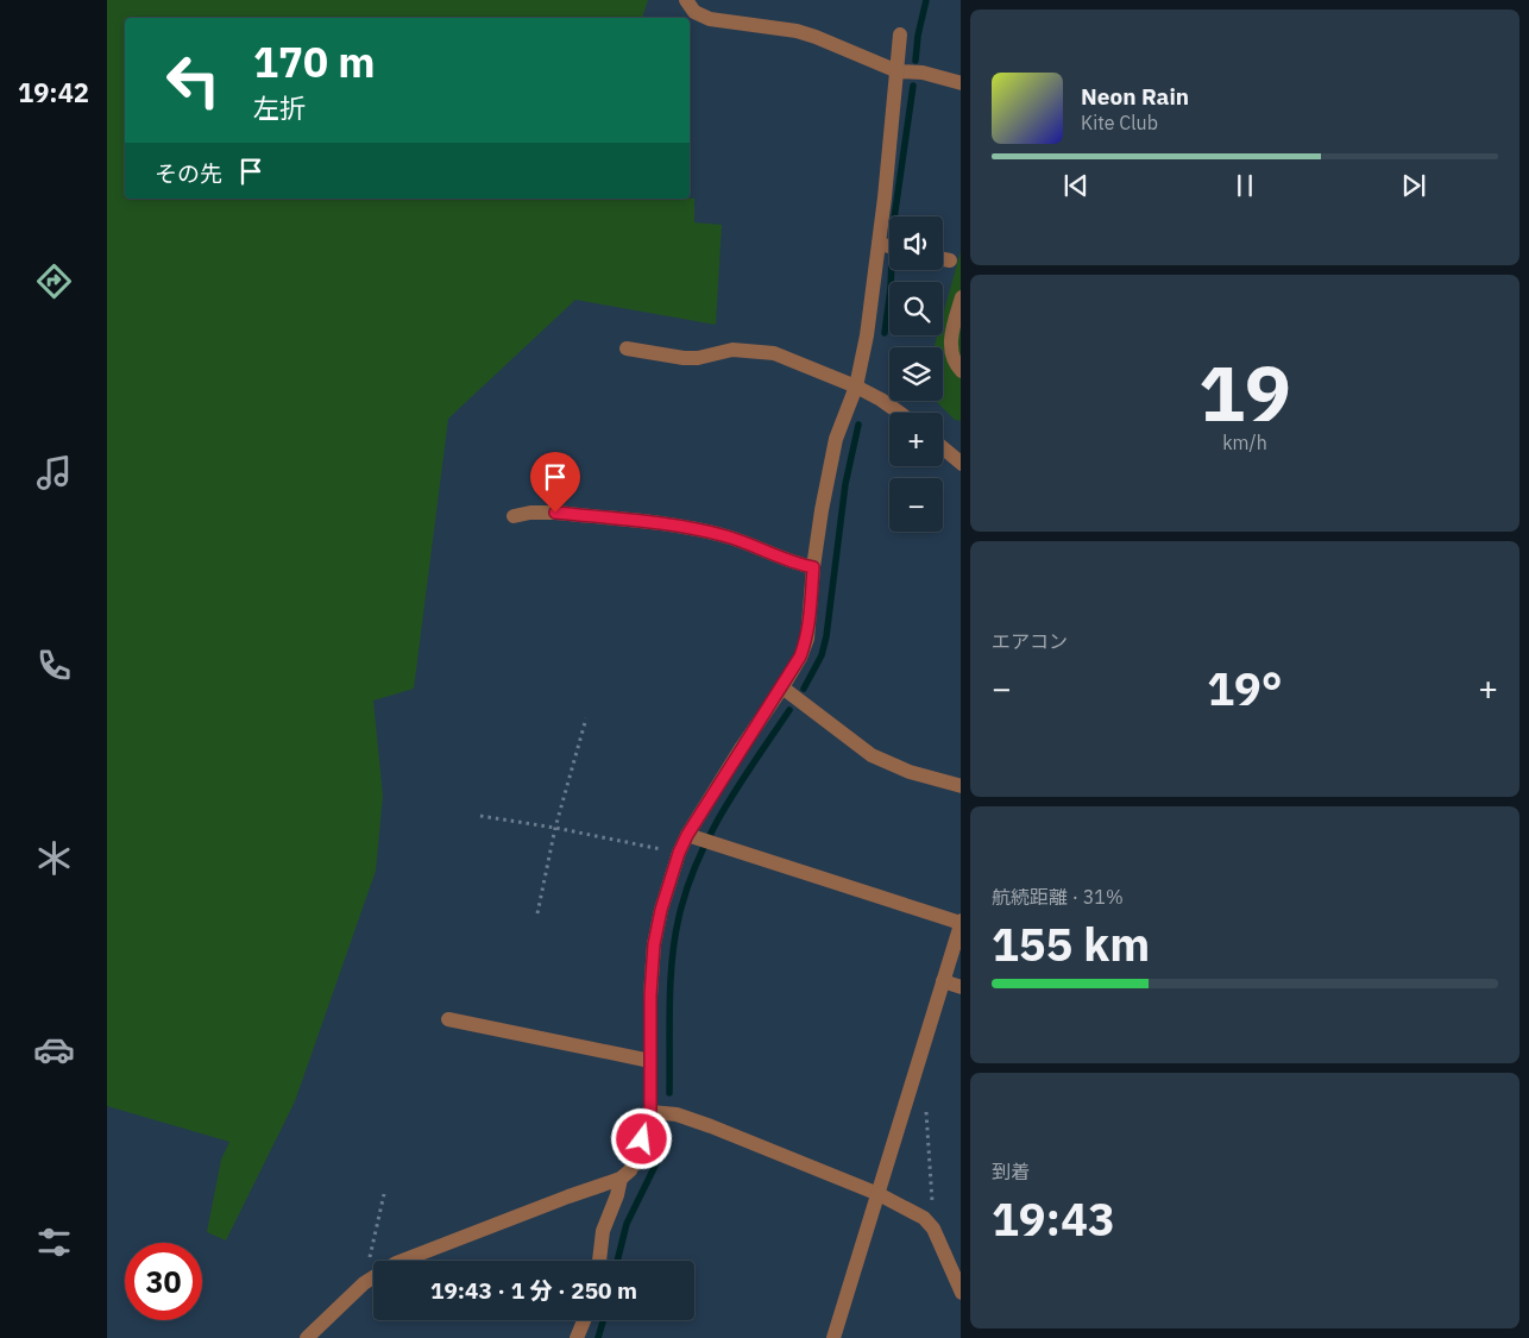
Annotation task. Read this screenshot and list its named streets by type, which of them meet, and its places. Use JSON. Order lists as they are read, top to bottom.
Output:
{
  "page": {
    "tabs": "19:42",
    "turn": ["170 m", "左折"],
    "song": ["Neon Rain", "Kite Club"],
    "then": "その先",
    "map_buttons": ["+", "−"],
    "tile": [
      ["19", "km/h"],
      "エアコン",
      ["航続距離 · 31%", "155 km"],
      ["到着", "19:43"]
    ],
    "heat": ["−", "19°", "+"],
    "limit": "30",
    "trip": "19:43 · 1 分 · 250 m"
  }
}
